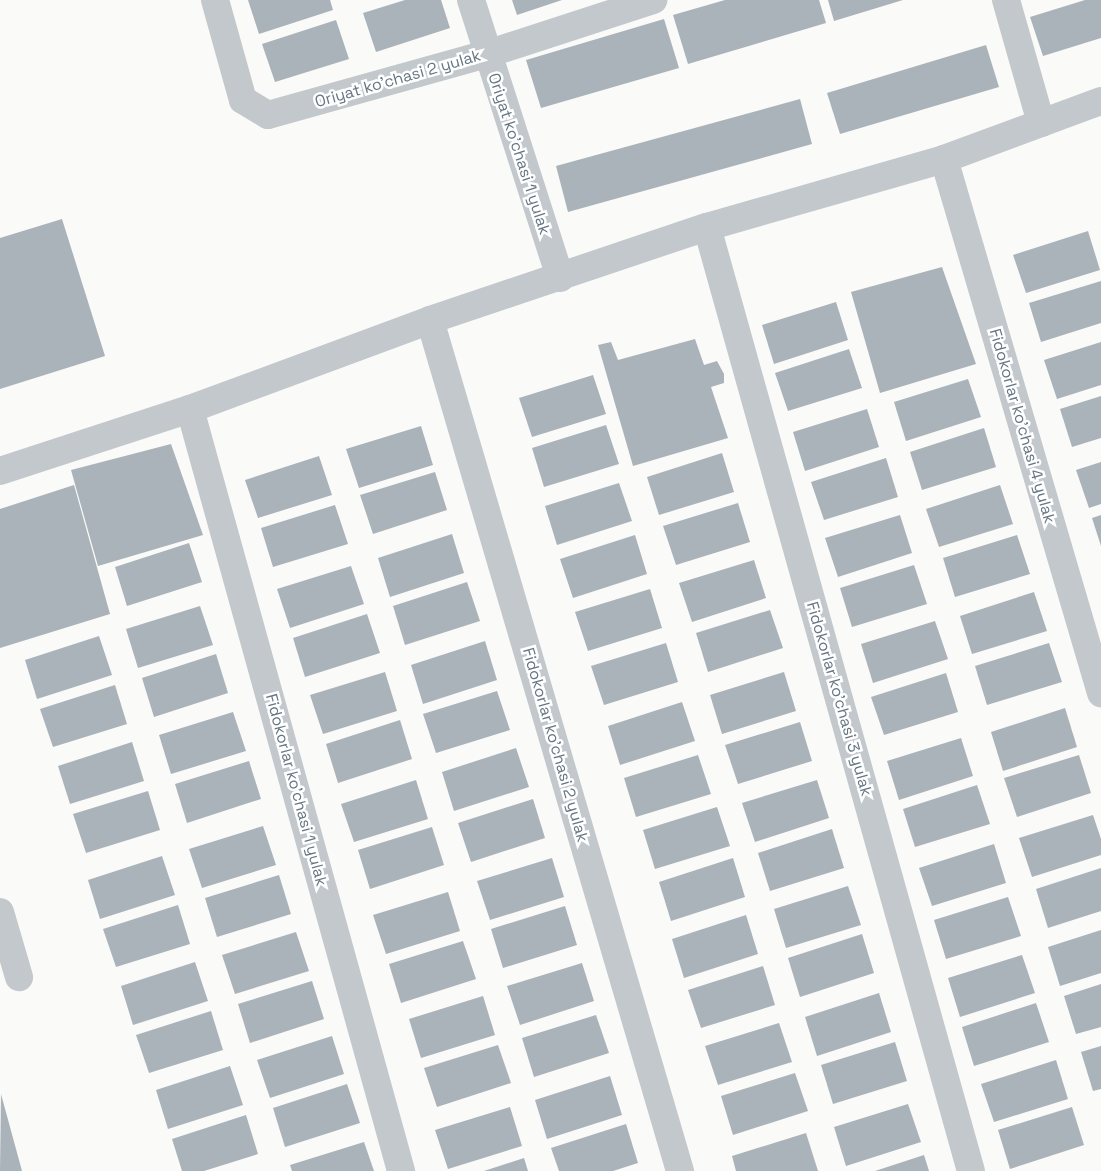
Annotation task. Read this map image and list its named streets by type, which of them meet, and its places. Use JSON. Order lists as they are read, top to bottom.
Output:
{
  "streets": {
    "street": [
      "Oriyat ko'chasi 2 yulak",
      "Oriyat ko'chasi 1 yulak",
      "Fidokorlar ko'chasi 4 yulak",
      "Fidokorlar ko'chasi 3 yulak",
      "Fidokorlar ko'chasi 2 yulak",
      "Fidokorlar ko'chasi 1 yulak"
    ]
  },
  "crossings": [
    ["Oriyat ko'chasi 2 yulak", "Oriyat ko'chasi 1 yulak"]
  ]
}
